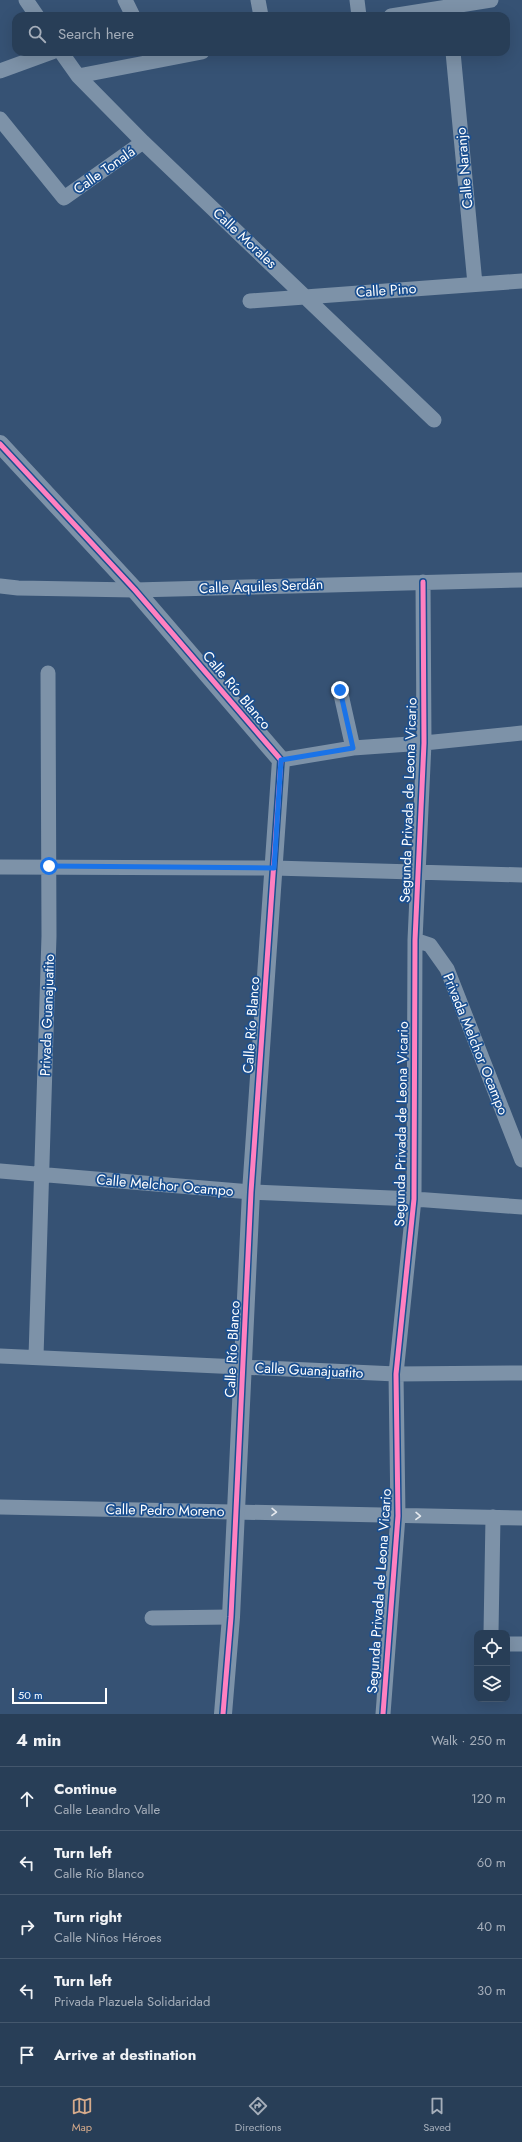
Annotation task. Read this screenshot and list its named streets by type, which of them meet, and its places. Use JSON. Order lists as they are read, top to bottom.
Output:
{
  "streets": {
    "street": [
      "Calle Naranjo",
      "Calle Tonalá",
      "Calle Morales",
      "Calle Pino",
      "Calle Aquiles Serdán",
      "Calle Río Blanco",
      "Segunda Privada de Leona Vicario",
      "Privada Guanajuatito",
      "Privada Melchor Ocampo",
      "Calle Melchor Ocampo",
      "Calle Guanajuatito",
      "Calle Pedro Moreno"
    ]
  },
  "crossings": [
    ["Calle Naranjo", "Calle Pino"],
    ["Calle Tonalá", "Calle Morales"],
    ["Calle Morales", "Calle Pino"],
    ["Calle Aquiles Serdán", "Calle Río Blanco"],
    ["Calle Aquiles Serdán", "Segunda Privada de Leona Vicario"],
    ["Calle Río Blanco", "Calle Melchor Ocampo"],
    ["Calle Río Blanco", "Calle Guanajuatito"],
    ["Calle Río Blanco", "Calle Pedro Moreno"],
    ["Segunda Privada de Leona Vicario", "Privada Melchor Ocampo"],
    ["Segunda Privada de Leona Vicario", "Calle Melchor Ocampo"],
    ["Segunda Privada de Leona Vicario", "Calle Guanajuatito"],
    ["Segunda Privada de Leona Vicario", "Calle Pedro Moreno"],
    ["Privada Guanajuatito", "Calle Melchor Ocampo"],
    ["Privada Guanajuatito", "Calle Guanajuatito"]
  ],
  "one_way": ["Calle Pedro Moreno"],
  "scale_bar": "50 m",
  "page": {
    "search": "Search here",
    "scale": "50 m",
    "heading": ["4 min", "Walk · 250 m"],
    "list": [
      ["Continue", "Calle Leandro Valle", "120 m"],
      ["Turn left", "Calle Río Blanco", "60 m"],
      ["Turn right", "Calle Niños Héroes", "40 m"],
      ["Turn left", "Privada Plazuela Solidaridad", "30 m"],
      "Arrive at destination"
    ],
    "nav": ["Map", "Directions", "Saved"]
  }
}
